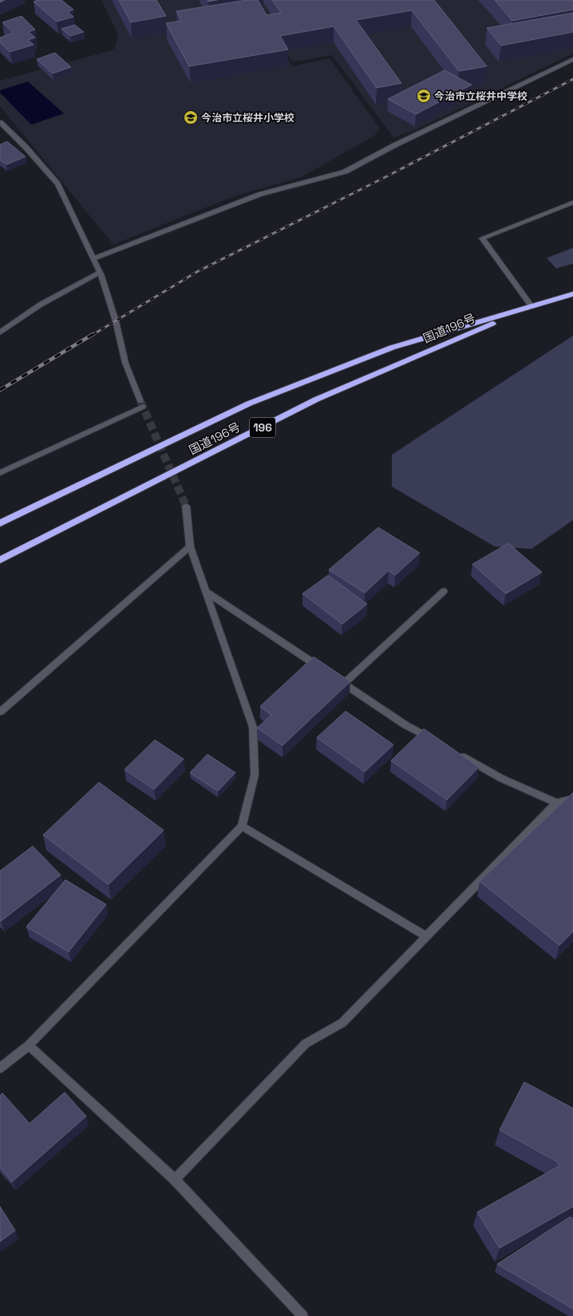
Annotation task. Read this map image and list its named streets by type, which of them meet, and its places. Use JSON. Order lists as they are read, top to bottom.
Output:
{
  "streets": {
    "highway": ["国道196号", "196"]
  },
  "places": {
    "school or university": ["今治市立桜井中学校", "今治市立桜井小学校"]
  }
}
